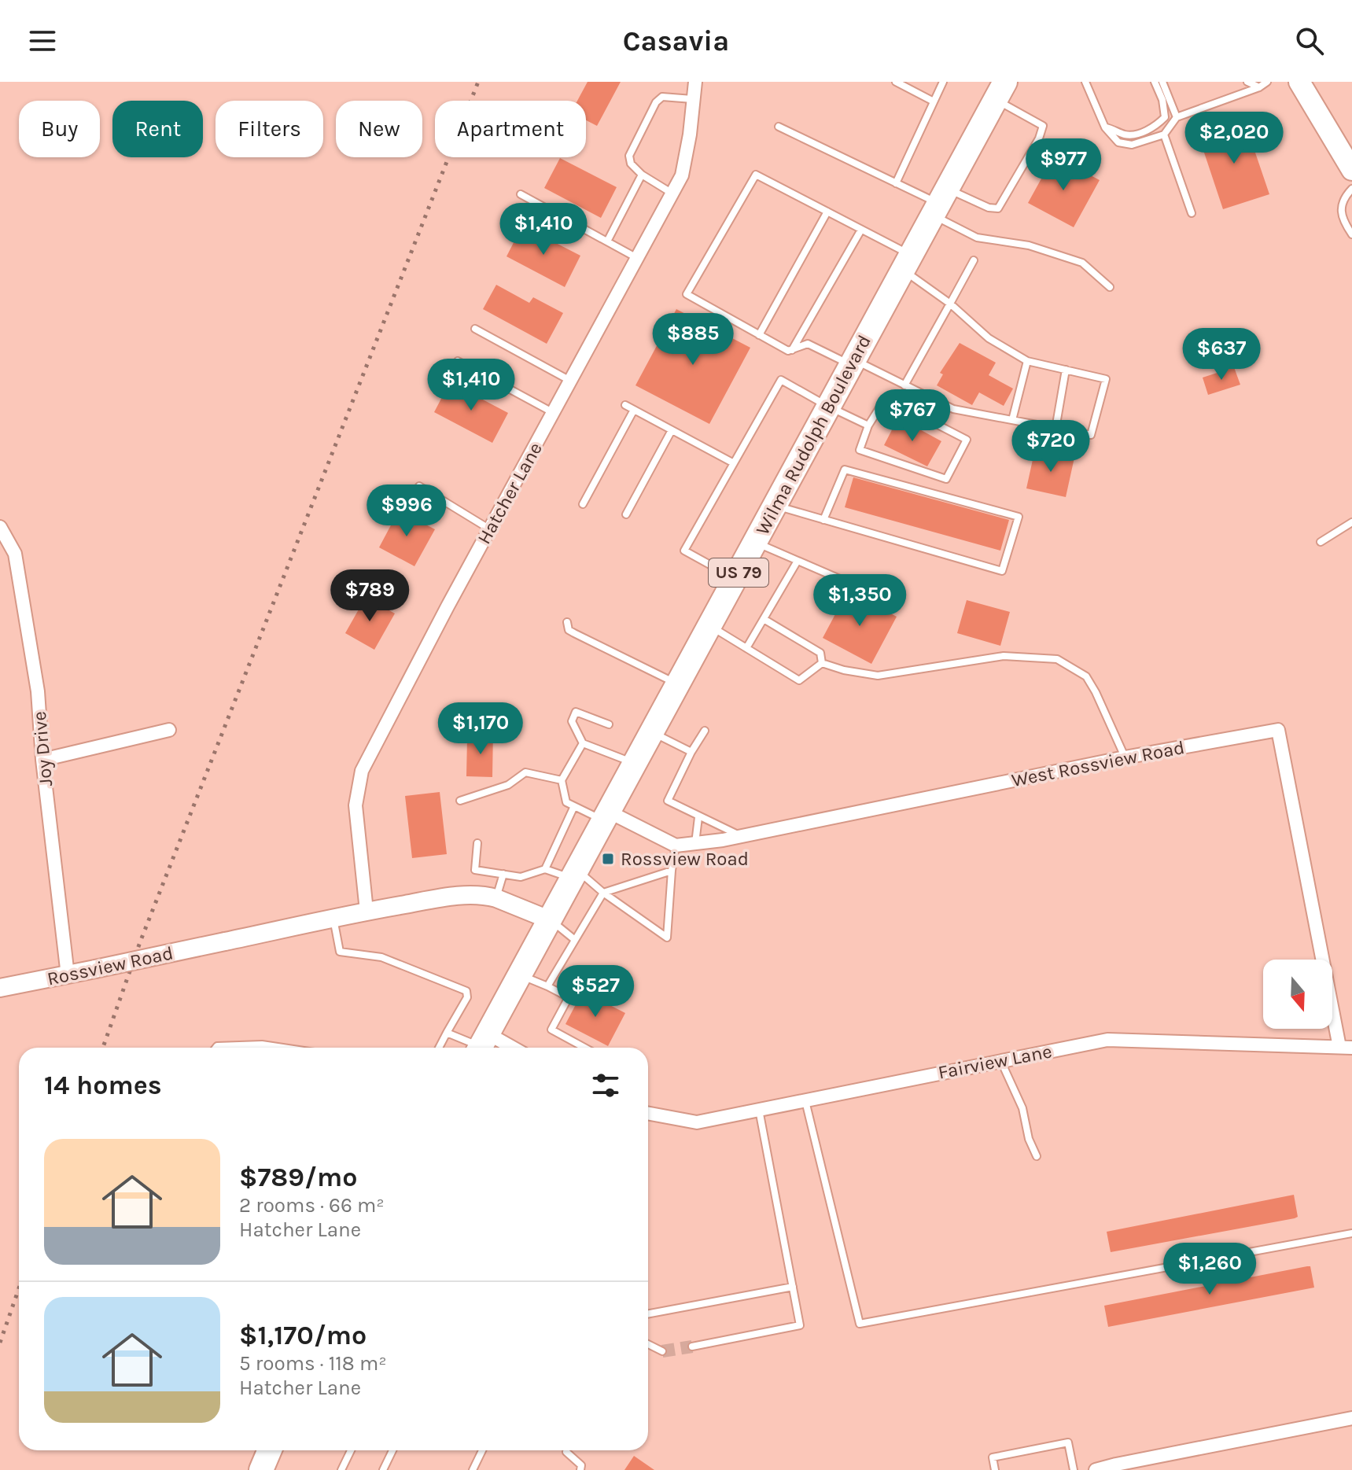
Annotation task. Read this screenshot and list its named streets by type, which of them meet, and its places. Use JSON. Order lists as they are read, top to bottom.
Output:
{
  "streets": {
    "highway": ["Wilma Rudolph Boulevard", "US 79"],
    "street": [
      "Hatcher Lane",
      "Joy Drive",
      "West Rossview Road",
      "Rossview Road",
      "Fairview Lane"
    ]
  },
  "crossings": [
    ["Wilma Rudolph Boulevard", "Rossview Road"],
    ["Hatcher Lane", "Rossview Road"],
    ["Joy Drive", "Rossview Road"],
    ["West Rossview Road", "Fairview Lane"]
  ],
  "places": {
    "transit": ["Rossview Road"]
  },
  "north": "bottom",
  "page": {
    "header": "Casavia",
    "chip": [
      "Buy",
      "Rent",
      "Filters",
      "New",
      "Apartment"
    ],
    "price": [
      "$2,020",
      "$977",
      "$1,410",
      "$885",
      "$637",
      "$1,410",
      "$767",
      "$720",
      "$996",
      "$789",
      "$1,350",
      "$1,170",
      "$527",
      "$1,260"
    ],
    "heading": "14 homes",
    "list": [
      {
        "name": "$789/mo",
        "note": "2 rooms · 66 m² · Hatcher Lane"
      },
      {
        "name": "$1,170/mo",
        "note": "5 rooms · 118 m² · Hatcher Lane"
      }
    ]
  }
}
